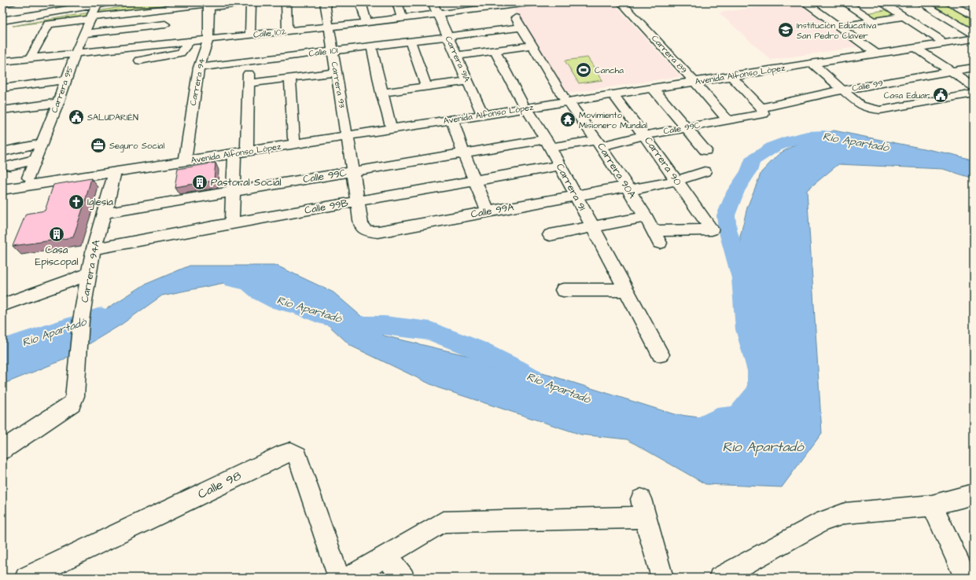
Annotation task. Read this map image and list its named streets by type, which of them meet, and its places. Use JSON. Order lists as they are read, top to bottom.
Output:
{
  "streets": {
    "street": [
      "Calle 102",
      "Calle 101",
      "Carrera 89",
      "Carrera 91A",
      "Avenida Alfonso López",
      "Carrera 94",
      "Carrera 93",
      "Calle 99",
      "Carrera 95",
      "Calle 99C",
      "Carrera 90",
      "Carrera 90A",
      "Carrera 91",
      "Calle 99B",
      "Calle 99A",
      "Carrera 94A",
      "Calle 98"
    ]
  },
  "crossings": [
    ["Calle 102", "Carrera 91A"],
    ["Calle 102", "Carrera 94"],
    ["Calle 102", "Carrera 93"],
    ["Calle 102", "Carrera 95"],
    ["Calle 102", "Carrera 90A"],
    ["Calle 101", "Carrera 91A"],
    ["Calle 101", "Carrera 94"],
    ["Calle 101", "Carrera 93"],
    ["Calle 101", "Carrera 90A"],
    ["Carrera 89", "Avenida Alfonso López"],
    ["Carrera 89", "Calle 99C"],
    ["Carrera 91A", "Avenida Alfonso López"],
    ["Avenida Alfonso López", "Carrera 94"],
    ["Avenida Alfonso López", "Carrera 93"],
    ["Avenida Alfonso López", "Carrera 95"],
    ["Avenida Alfonso López", "Carrera 90"],
    ["Avenida Alfonso López", "Carrera 90A"],
    ["Avenida Alfonso López", "Carrera 91"],
    ["Avenida Alfonso López", "Carrera 94A"],
    ["Carrera 93", "Calle 99C"],
    ["Carrera 93", "Calle 99B"],
    ["Carrera 93", "Calle 99A"],
    ["Calle 99", "Calle 99C"],
    ["Calle 99C", "Carrera 90"],
    ["Calle 99C", "Carrera 90A"],
    ["Calle 99C", "Carrera 91"],
    ["Calle 99C", "Carrera 94A"],
    ["Carrera 90", "Carrera 90A"],
    ["Carrera 90", "Calle 99A"],
    ["Carrera 90A", "Calle 99A"],
    ["Carrera 91", "Calle 99B"],
    ["Carrera 91", "Calle 99A"],
    ["Calle 99B", "Carrera 94A"]
  ],
  "water": ["Río Apartadó", "Rio Apartadó"],
  "places": {
    "school or university": ["Institución Educativa San Pedro Claver"],
    "sports": ["Cancha"],
    "public building": ["Casa Eduar", "SALUDARIÉN"],
    "temple": ["Movimiento Misionero Mundial"],
    "office": ["Seguro Social"],
    "building": ["Pastoral Social", "Casa Episcopal"],
    "church": ["Iglesia"]
  }
}
